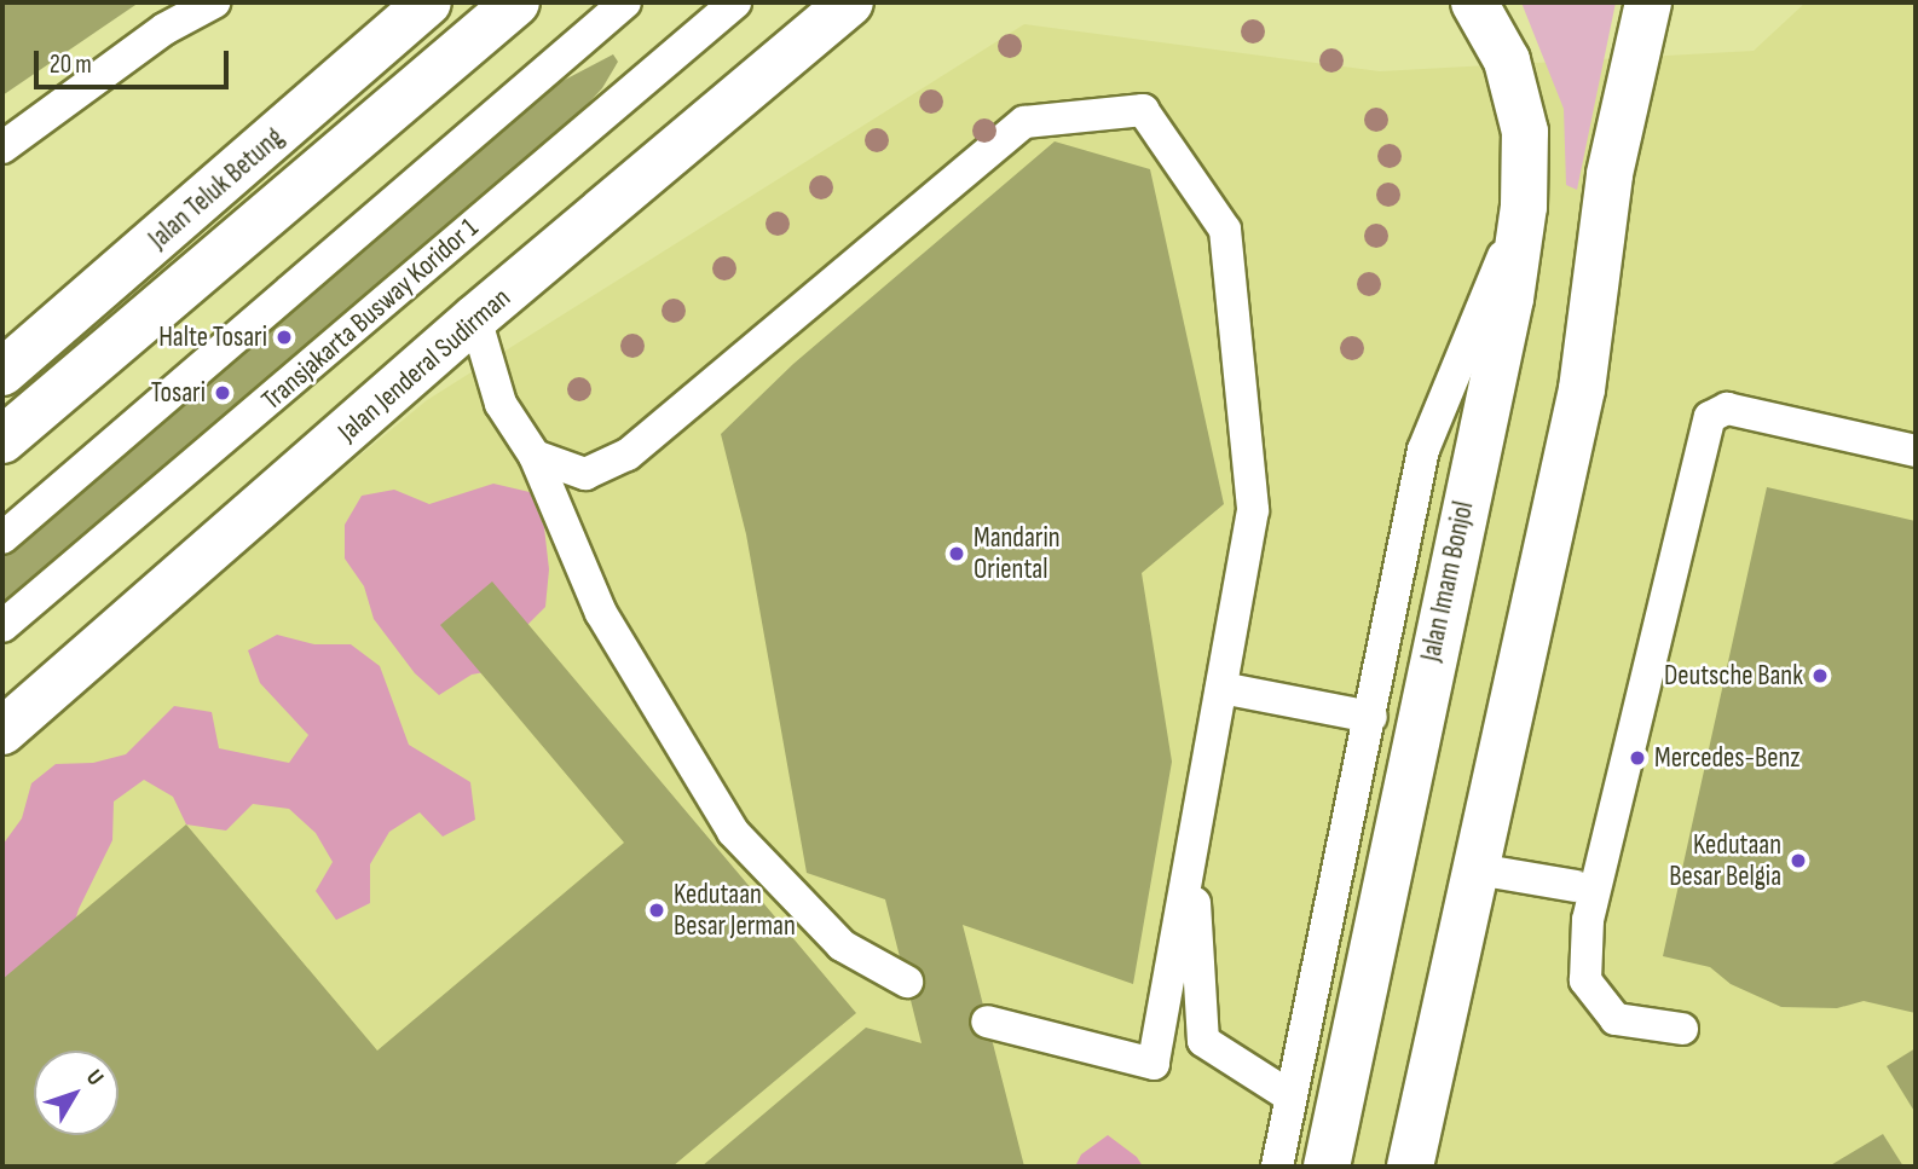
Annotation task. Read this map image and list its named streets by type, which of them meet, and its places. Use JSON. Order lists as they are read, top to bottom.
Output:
{
  "streets": {
    "main road": ["Jalan Teluk Betung", "Jalan Jenderal Sudirman", "Jalan Imam Bonjol"],
    "lane": ["Transjakarta Busway Koridor 1"]
  },
  "places": [
    "Halte Tosari",
    "Tosari",
    "Mandarin Oriental",
    "Deutsche Bank",
    "Mercedes-Benz",
    "Kedutaan Besar Belgia",
    "Kedutaan Besar Jerman"
  ],
  "scale_bar": "20 m",
  "north": "top right"
}
